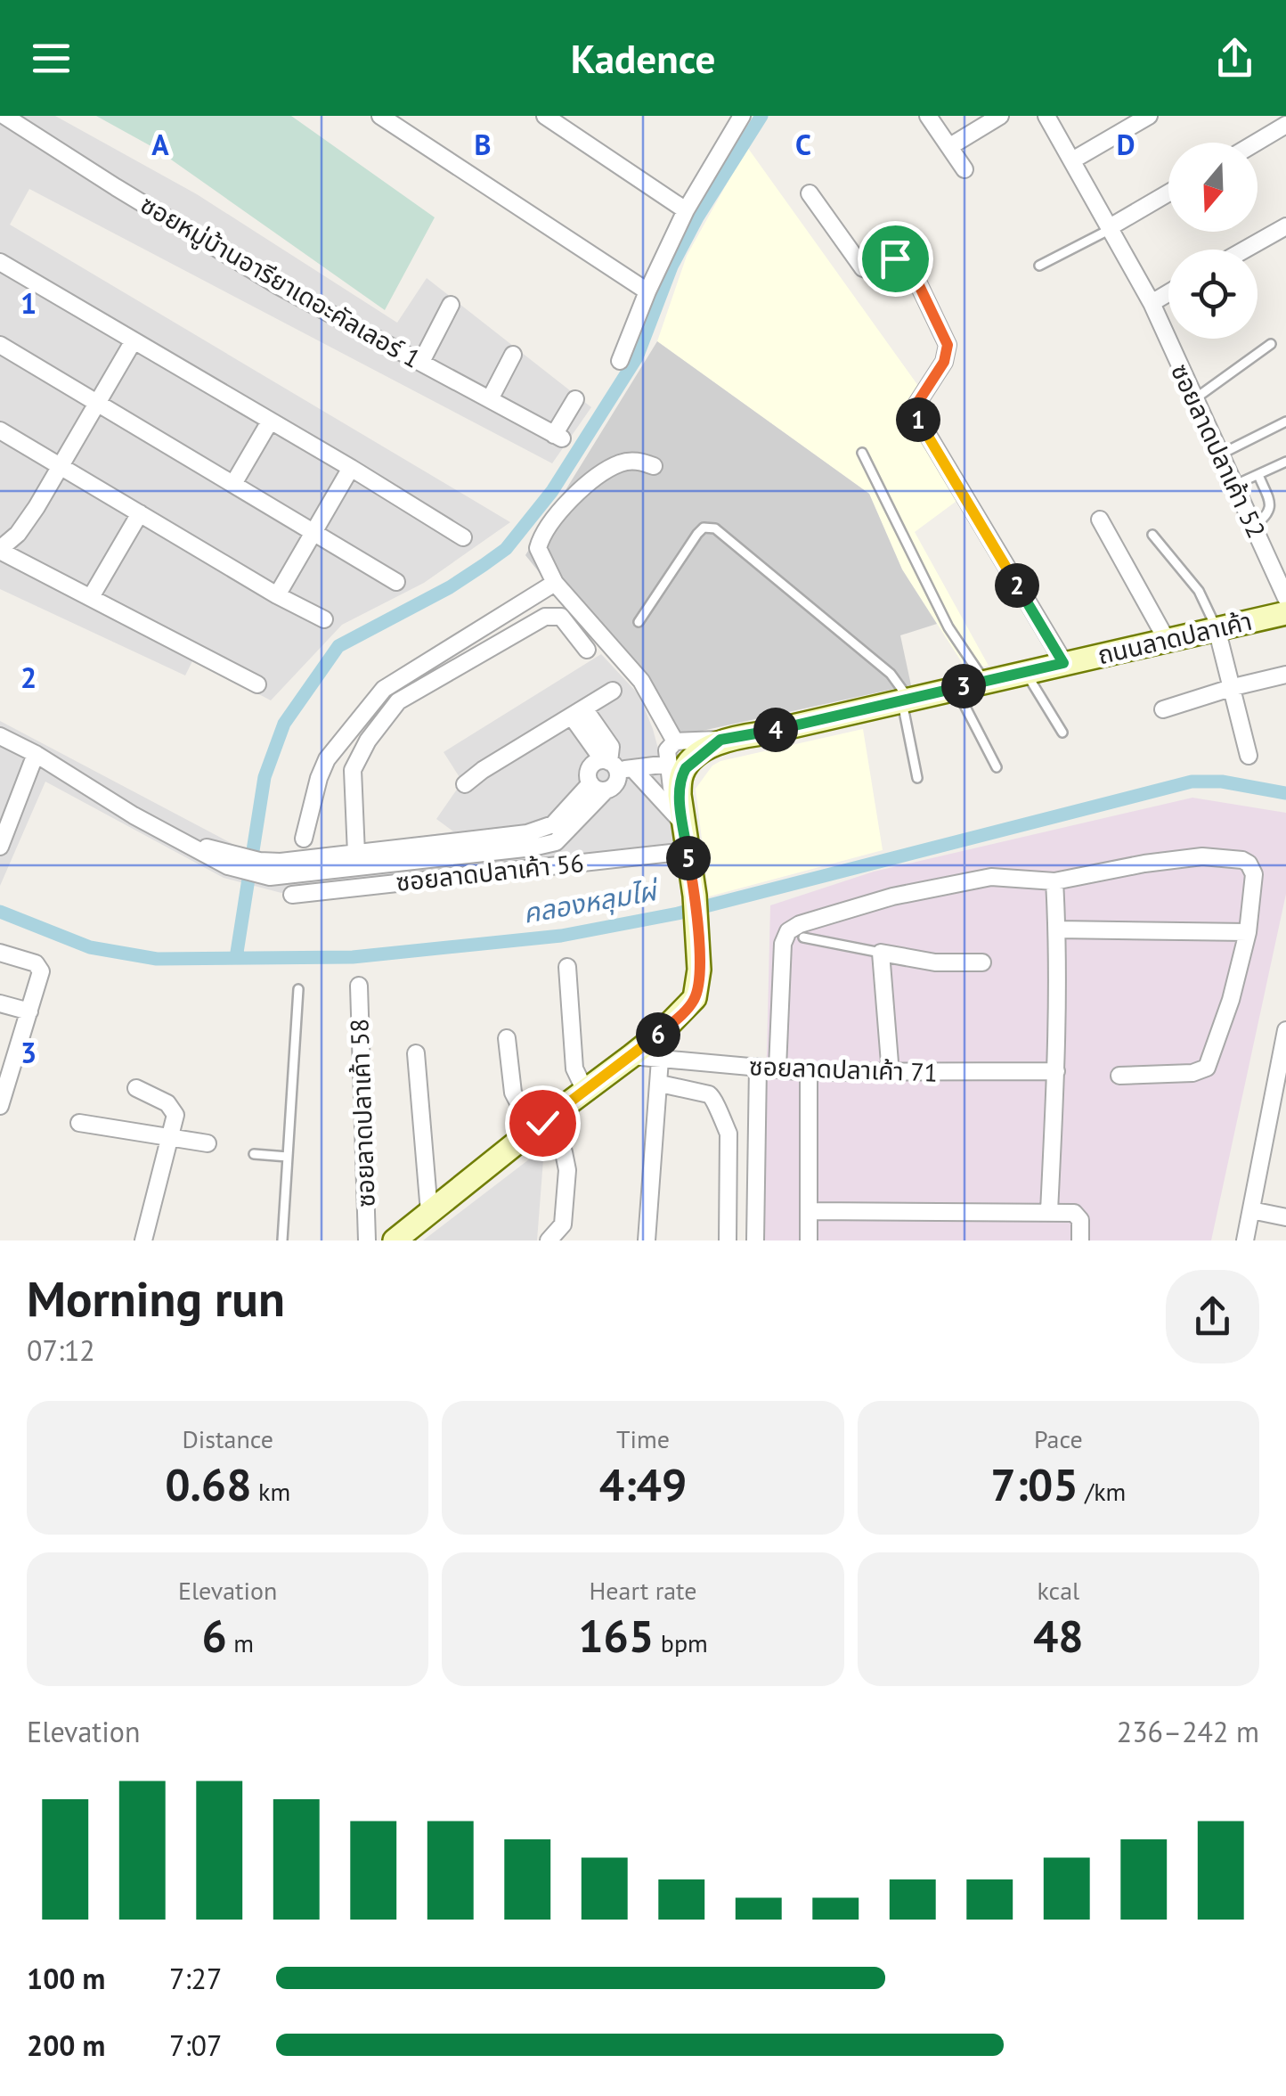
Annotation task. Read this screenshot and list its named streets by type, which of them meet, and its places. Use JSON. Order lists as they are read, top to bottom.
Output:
{
  "streets": {
    "main road": ["ถนนลาดปลาเค้า"],
    "street": [
      "ซอยหมู่บ้านอารียาเดอะคัลเลอร์ 1",
      "ซอยลาดปลาเค้า 52",
      "ซอยลาดปลาเค้า 56",
      "ซอยลาดปลาเค้า 71",
      "ซอยลาดปลาเค้า 58"
    ]
  },
  "crossings": [
    ["ถนนลาดปลาเค้า", "ซอยลาดปลาเค้า 56"],
    ["ถนนลาดปลาเค้า", "ซอยลาดปลาเค้า 71"]
  ],
  "water": ["คลองหลุมไผ่"],
  "north": "bottom",
  "page": {
    "header": "Kadence",
    "pins": [
      "1",
      "2",
      "3",
      "4",
      "5",
      "6"
    ],
    "heading": ["Morning run", "07:12"],
    "stats": [
      ["Distance", "0.68 km"],
      ["Time", "4:49"],
      ["Pace", "7:05 /km"],
      ["Elevation", "6 m"],
      ["Heart rate", "165 bpm"],
      ["kcal", "48"]
    ],
    "chart": ["Elevation", "236–242 m"],
    "list": [
      {
        "name": "100 m",
        "note": "7:27"
      },
      {
        "name": "200 m",
        "note": "7:07"
      }
    ]
  },
  "grid": {
    "columns": [
      "A",
      "B",
      "C",
      "D"
    ],
    "rows": ["1", "2", "3"]
  }
}
